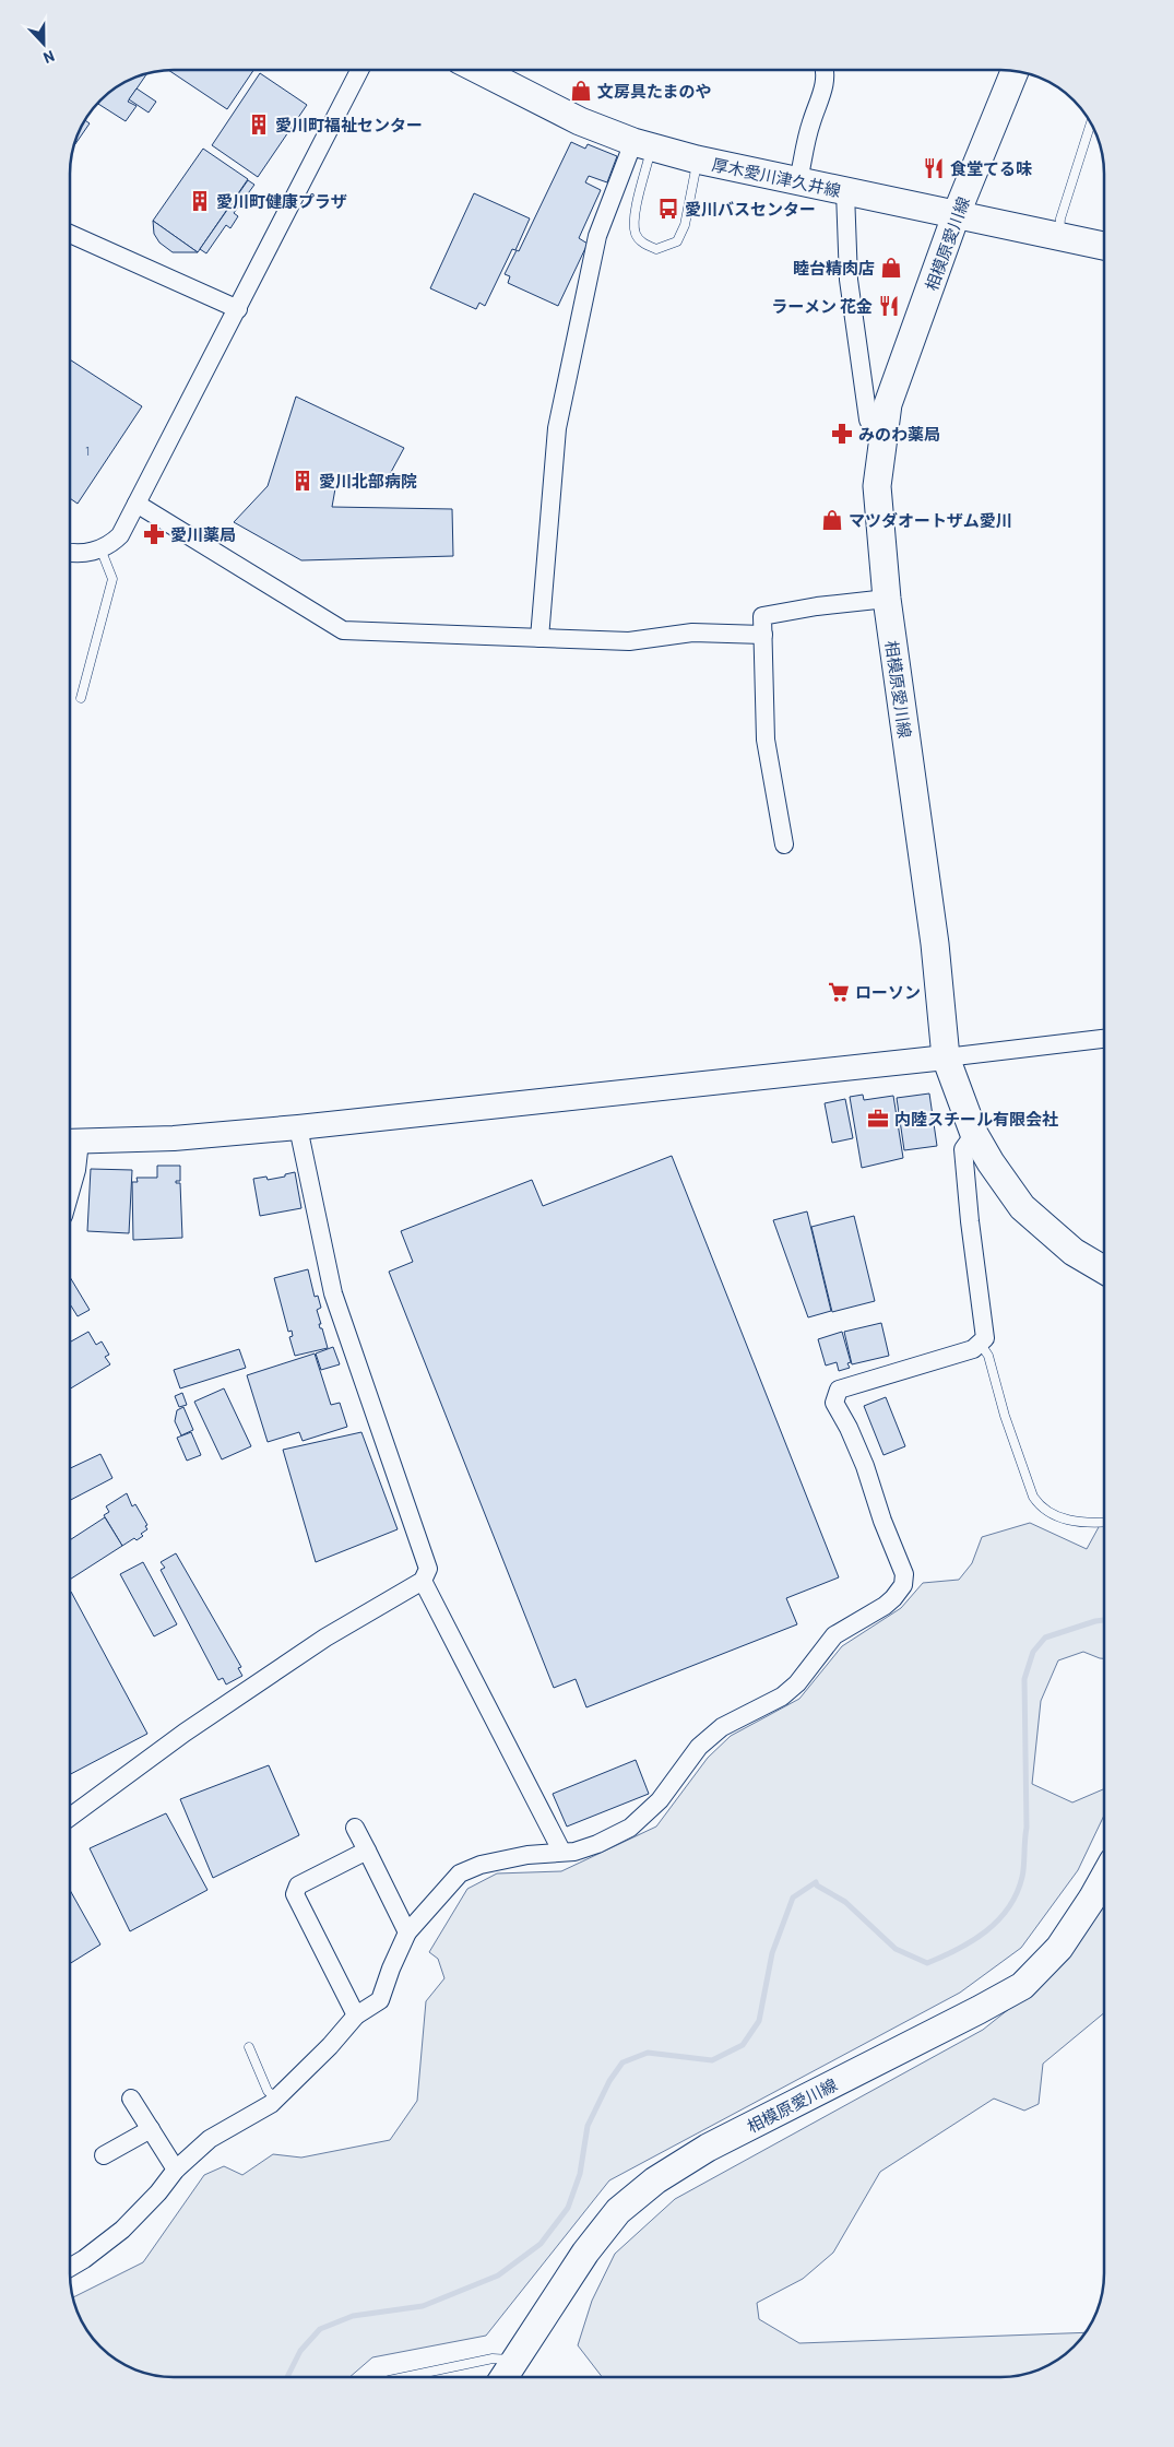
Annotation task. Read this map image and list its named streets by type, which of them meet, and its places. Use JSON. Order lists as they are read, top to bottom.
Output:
{
  "streets": {
    "main road": ["厚木愛川津久井線", "相模原愛川線"]
  },
  "crossings": [
    ["厚木愛川津久井線", "相模原愛川線"]
  ],
  "places": {
    "shop": ["文房具たまのや", "睦台精肉店", "マツダオートザム愛川"],
    "building": ["愛川町福祉センター", "愛川町健康プラザ", "愛川北部病院"],
    "restaurant": ["食堂てる味", "ラーメン 花金"],
    "bus stop": ["愛川バスセンター"],
    "pharmacy": ["みのわ薬局", "愛川薬局"],
    "supermarket": ["ローソン"],
    "office": ["内陸スチール有限会社"]
  },
  "house_numbers": ["1"],
  "north": "bottom"
}
